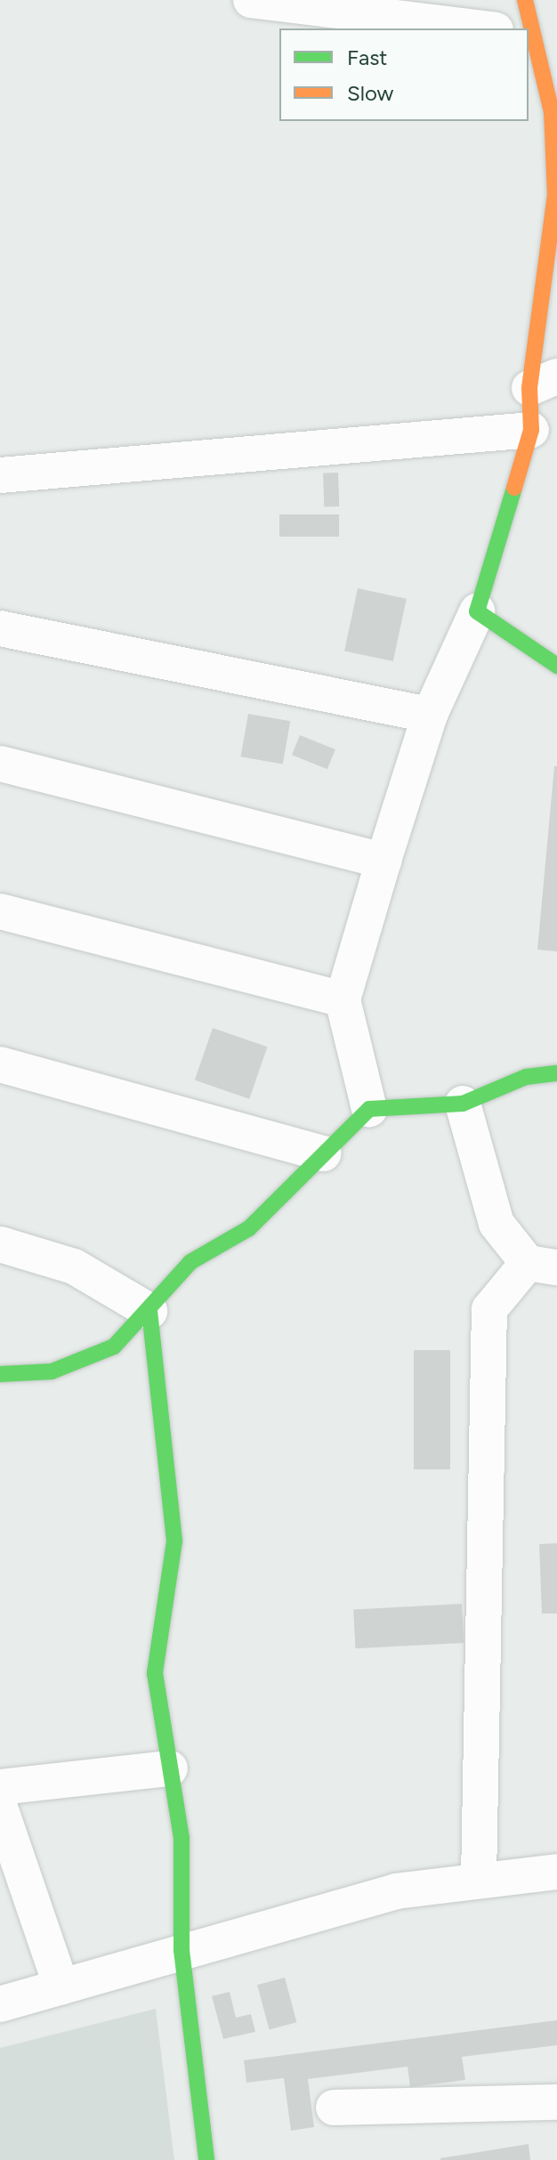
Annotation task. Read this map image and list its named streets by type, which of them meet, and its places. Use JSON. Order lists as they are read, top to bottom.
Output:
{
  "legend": ["Fast", "Slow"]
}
